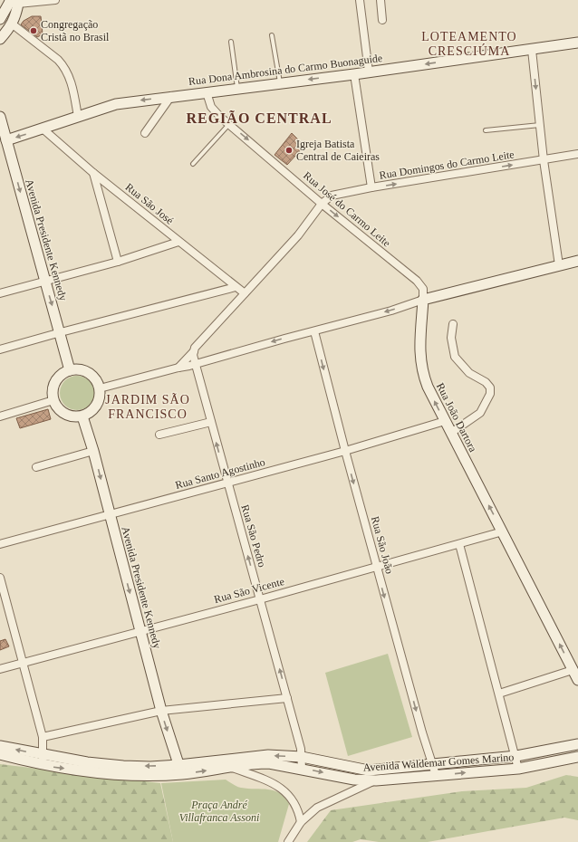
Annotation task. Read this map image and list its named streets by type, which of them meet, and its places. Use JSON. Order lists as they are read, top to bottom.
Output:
{
  "streets": {
    "street": [
      "Rua Dona Ambrosina do Carmo Buonaguide",
      "Rua Domingos do Carmo Leite",
      "Rua São José",
      "Rua José do Carmo Leite",
      "Avenida Presidente Kennedy",
      "Rua João Dartora",
      "Rua Santo Agostinho",
      "Rua São Pedro",
      "Rua São João",
      "Rua São Vicente",
      "Avenida Waldemar Gomes Marino"
    ]
  },
  "crossings": [
    ["Rua Dona Ambrosina do Carmo Buonaguide", "Rua São José"],
    ["Rua Dona Ambrosina do Carmo Buonaguide", "Rua José do Carmo Leite"],
    ["Rua Dona Ambrosina do Carmo Buonaguide", "Avenida Presidente Kennedy"],
    ["Rua Domingos do Carmo Leite", "Rua José do Carmo Leite"],
    ["Rua José do Carmo Leite", "Rua João Dartora"],
    ["Avenida Presidente Kennedy", "Rua Santo Agostinho"],
    ["Avenida Presidente Kennedy", "Rua São Vicente"],
    ["Avenida Presidente Kennedy", "Avenida Waldemar Gomes Marino"],
    ["Rua João Dartora", "Rua Santo Agostinho"],
    ["Rua João Dartora", "Rua São Vicente"],
    ["Rua Santo Agostinho", "Rua São Pedro"],
    ["Rua Santo Agostinho", "Rua São João"],
    ["Rua São Pedro", "Rua São Vicente"],
    ["Rua São Pedro", "Avenida Waldemar Gomes Marino"],
    ["Rua São João", "Rua São Vicente"],
    ["Rua São João", "Avenida Waldemar Gomes Marino"]
  ],
  "one_way": [
    "Rua Dona Ambrosina do Carmo Buonaguide",
    "Rua Domingos do Carmo Leite",
    "Rua José do Carmo Leite",
    "Avenida Presidente Kennedy",
    "Rua São Pedro",
    "Rua São João"
  ],
  "districts": ["LOTEAMENTO CRESCIÚMA", "REGIÃO CENTRAL", "JARDIM SÃO FRANCISCO"],
  "parks": ["Praça André Villafranca Assoni"],
  "places": ["Congregação Cristã no Brasil", "Igreja Batista Central de Caieiras"]
}
